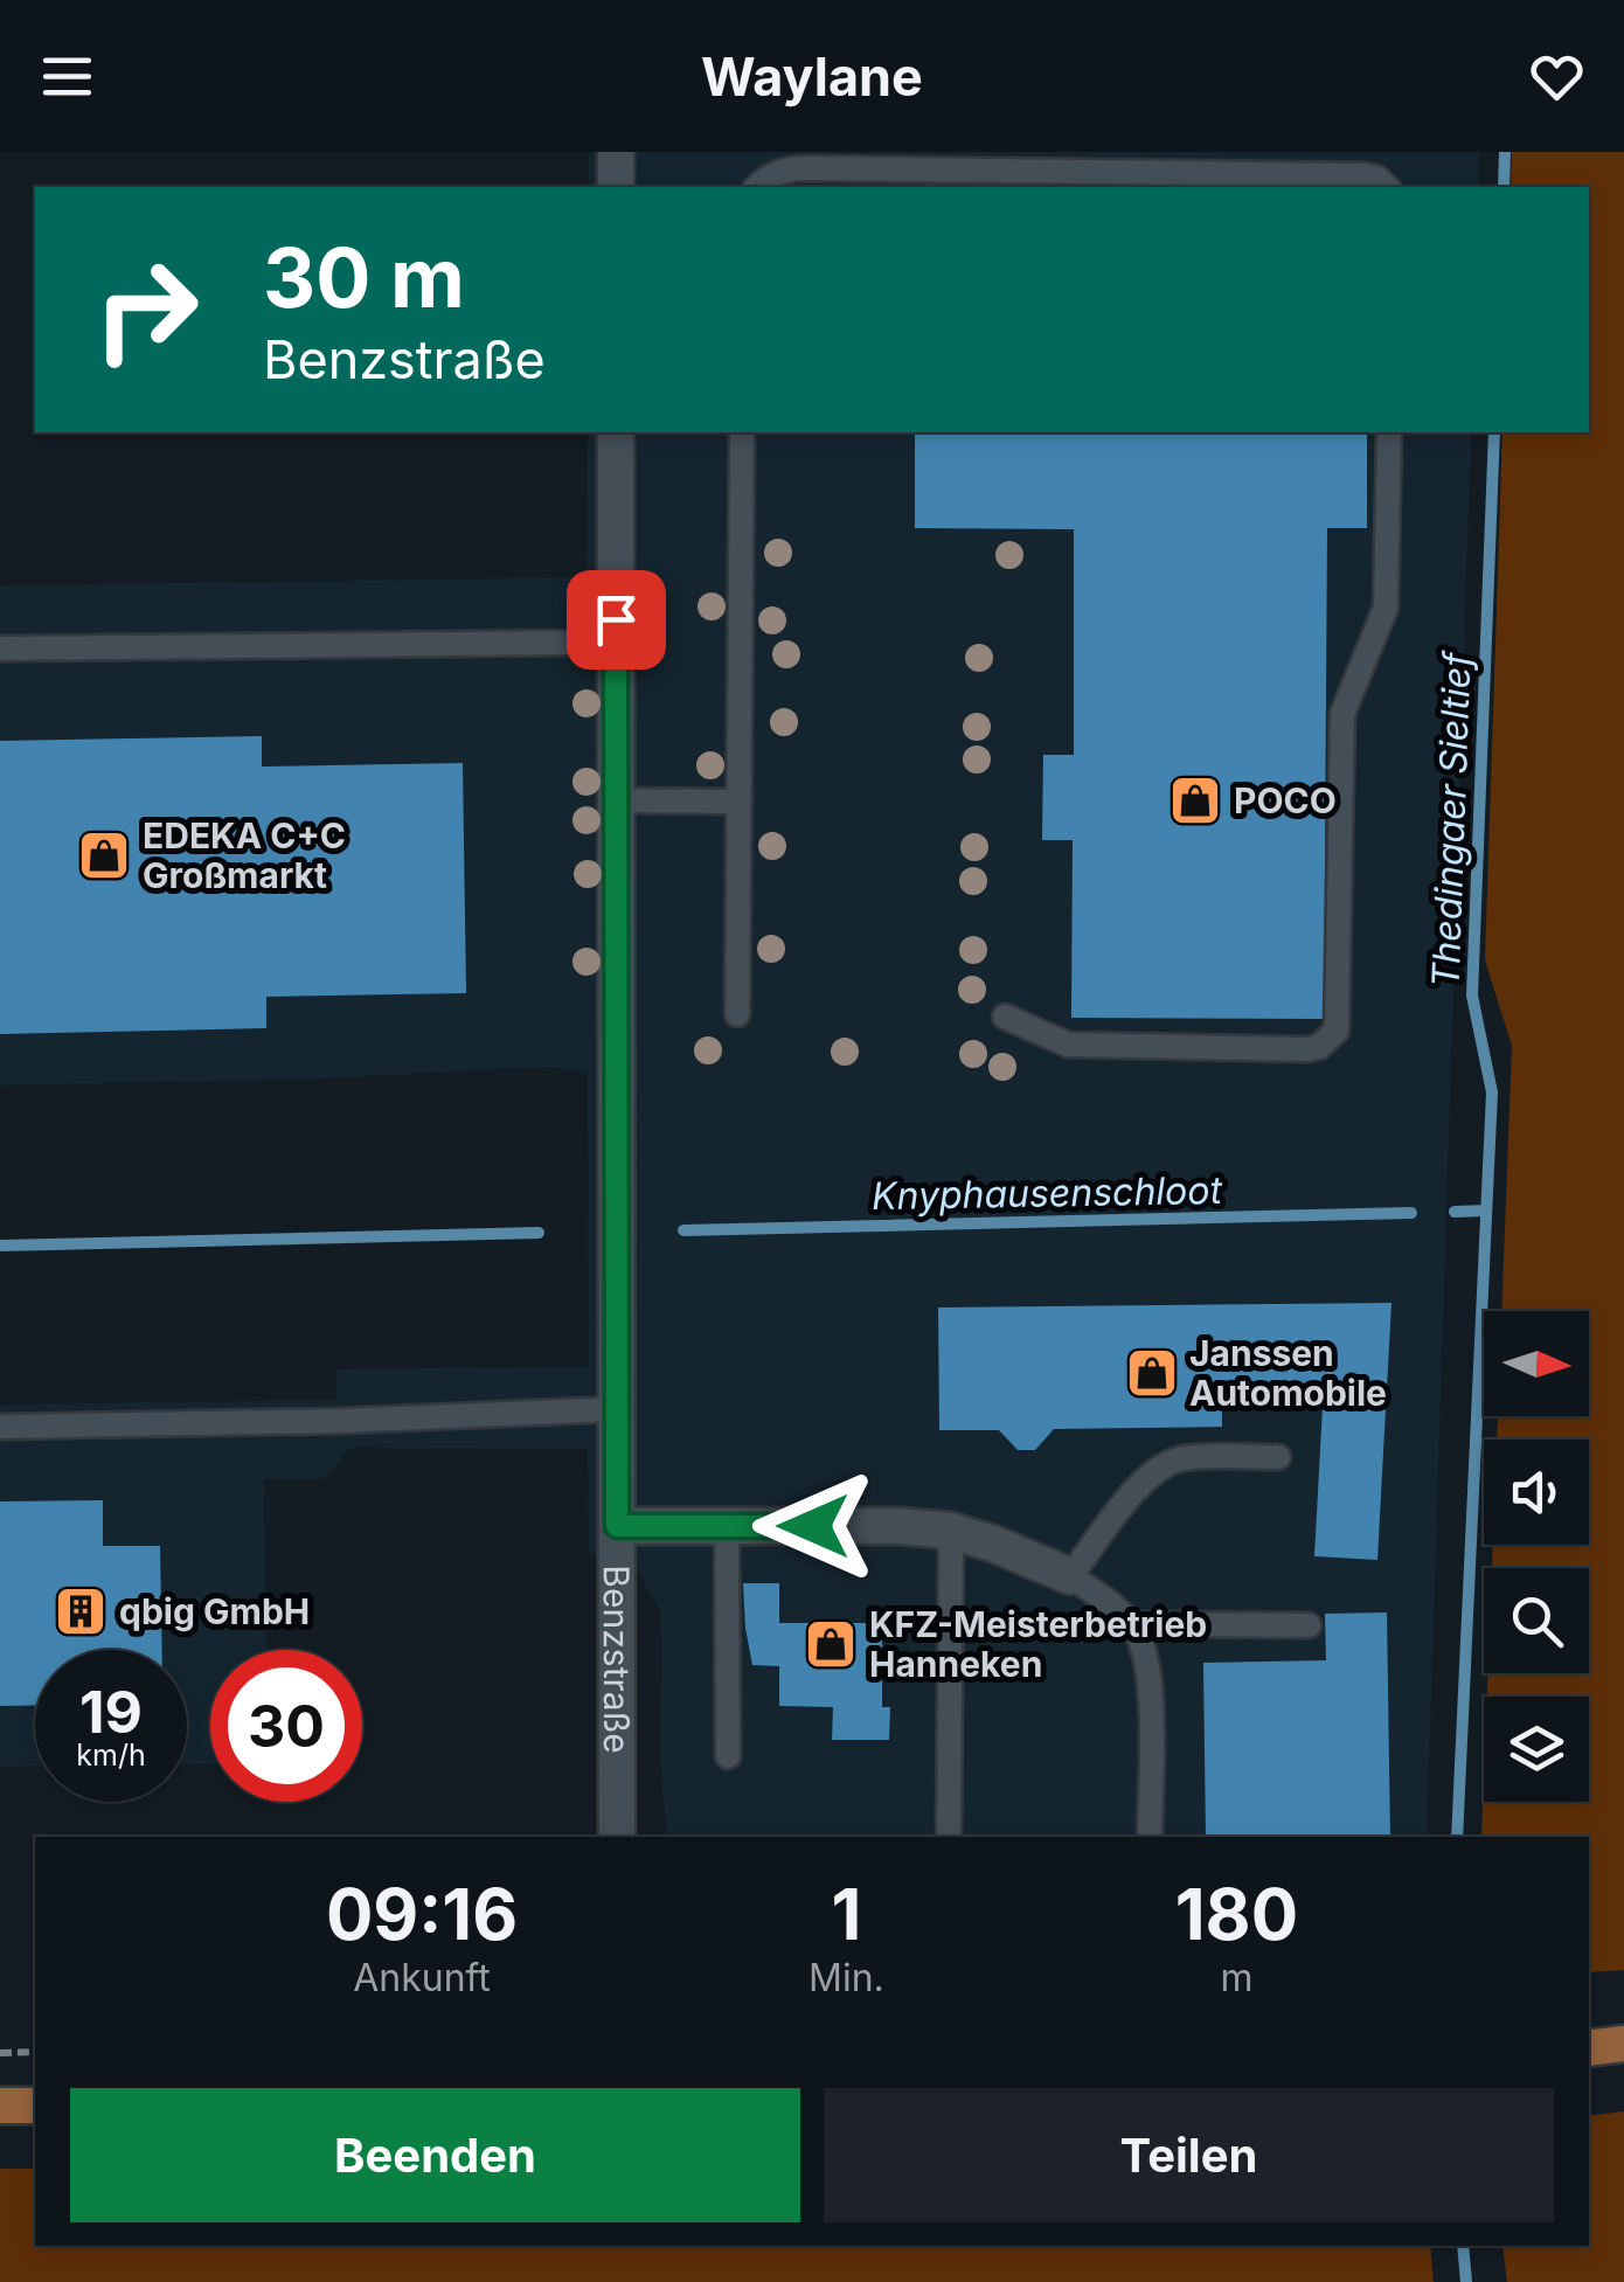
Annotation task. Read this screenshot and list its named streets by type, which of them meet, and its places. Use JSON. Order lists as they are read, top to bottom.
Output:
{
  "streets": {
    "street": ["Benzstraße"]
  },
  "water": ["Thedingaer Sieltief", "Knyphausenschloot"],
  "places": {
    "shop": [
      "POCO",
      "EDEKA C+C Großmarkt",
      "Janssen Automobile",
      "KFZ-Meisterbetrieb Hanneken"
    ],
    "building": ["qbig GmbH"]
  },
  "north": "right",
  "page": {
    "header": "Waylane",
    "turn": ["30 m", "Benzstraße"],
    "speed": "19 km/h",
    "limit": "30",
    "eta": [
      "09:16",
      "Ankunft",
      "1",
      "Min.",
      "180",
      "m"
    ],
    "buttons": ["Beenden", "Teilen"]
  }
}
